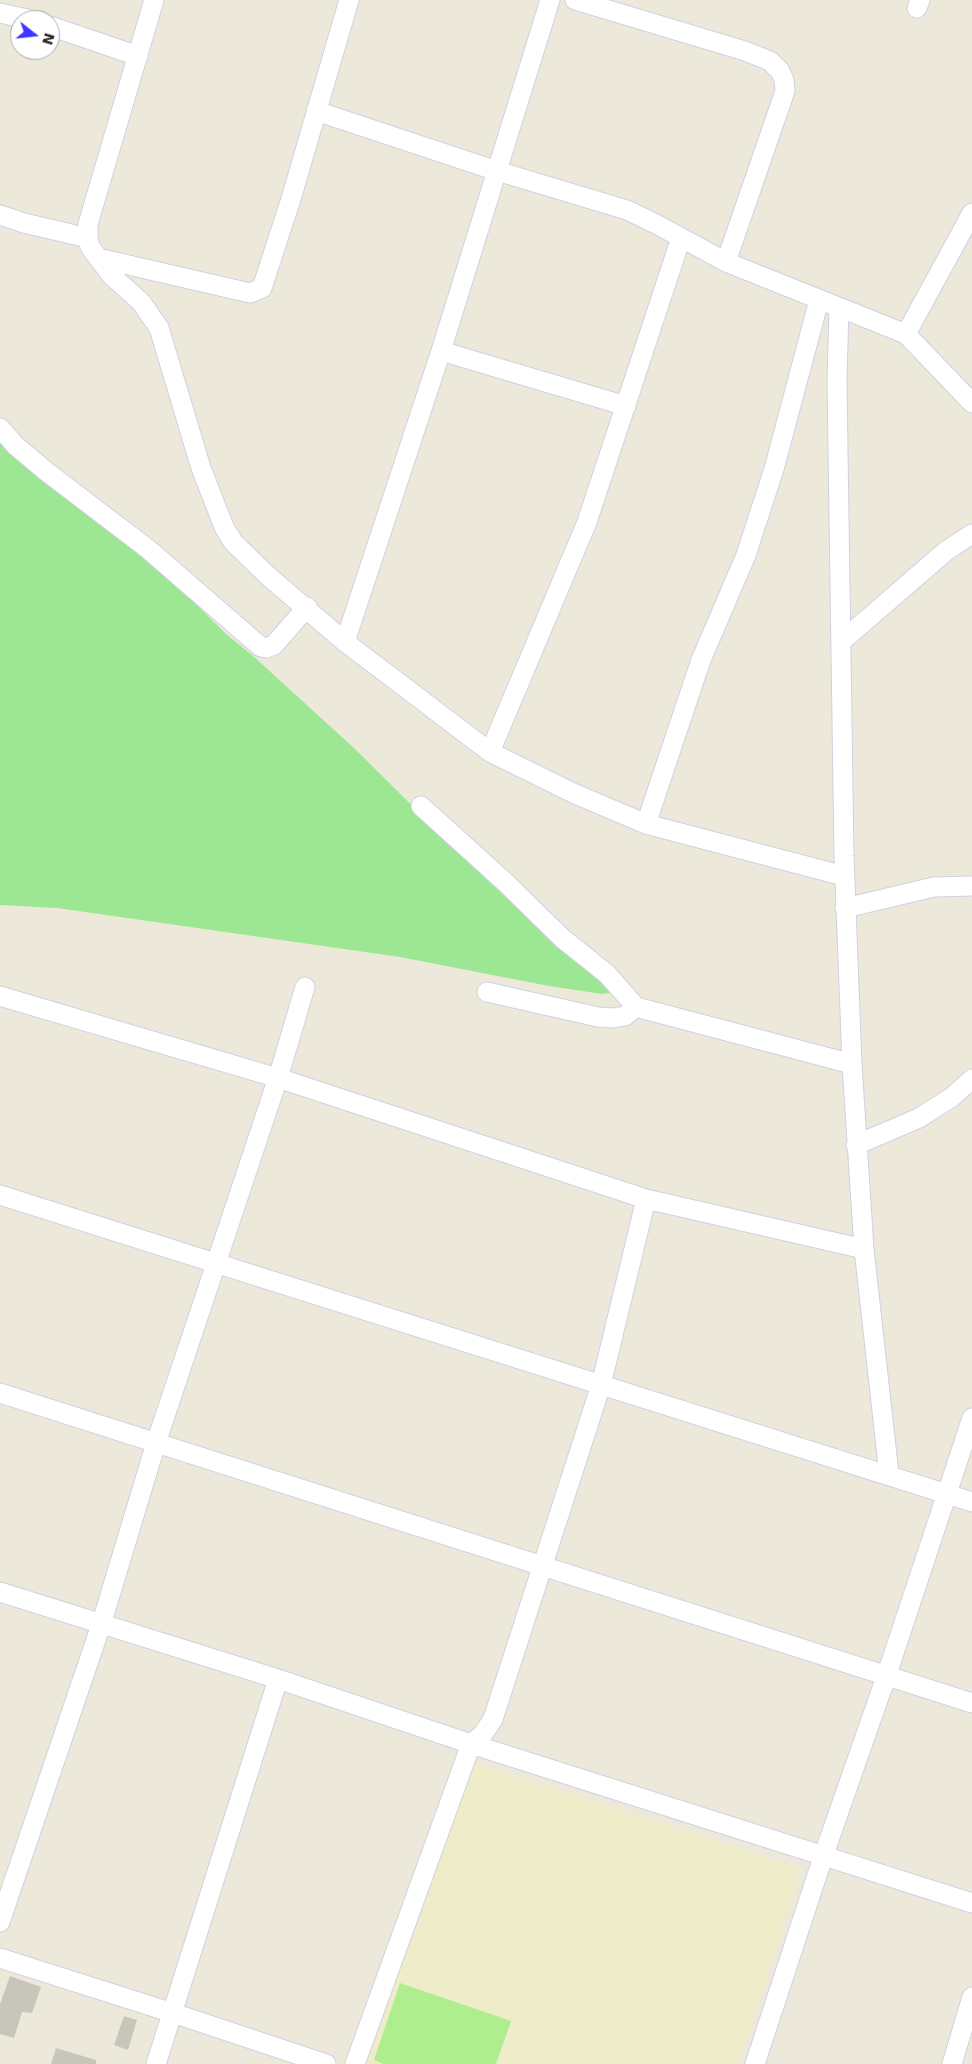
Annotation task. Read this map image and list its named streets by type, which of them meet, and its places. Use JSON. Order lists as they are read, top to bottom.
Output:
{
  "north": "right"
}
